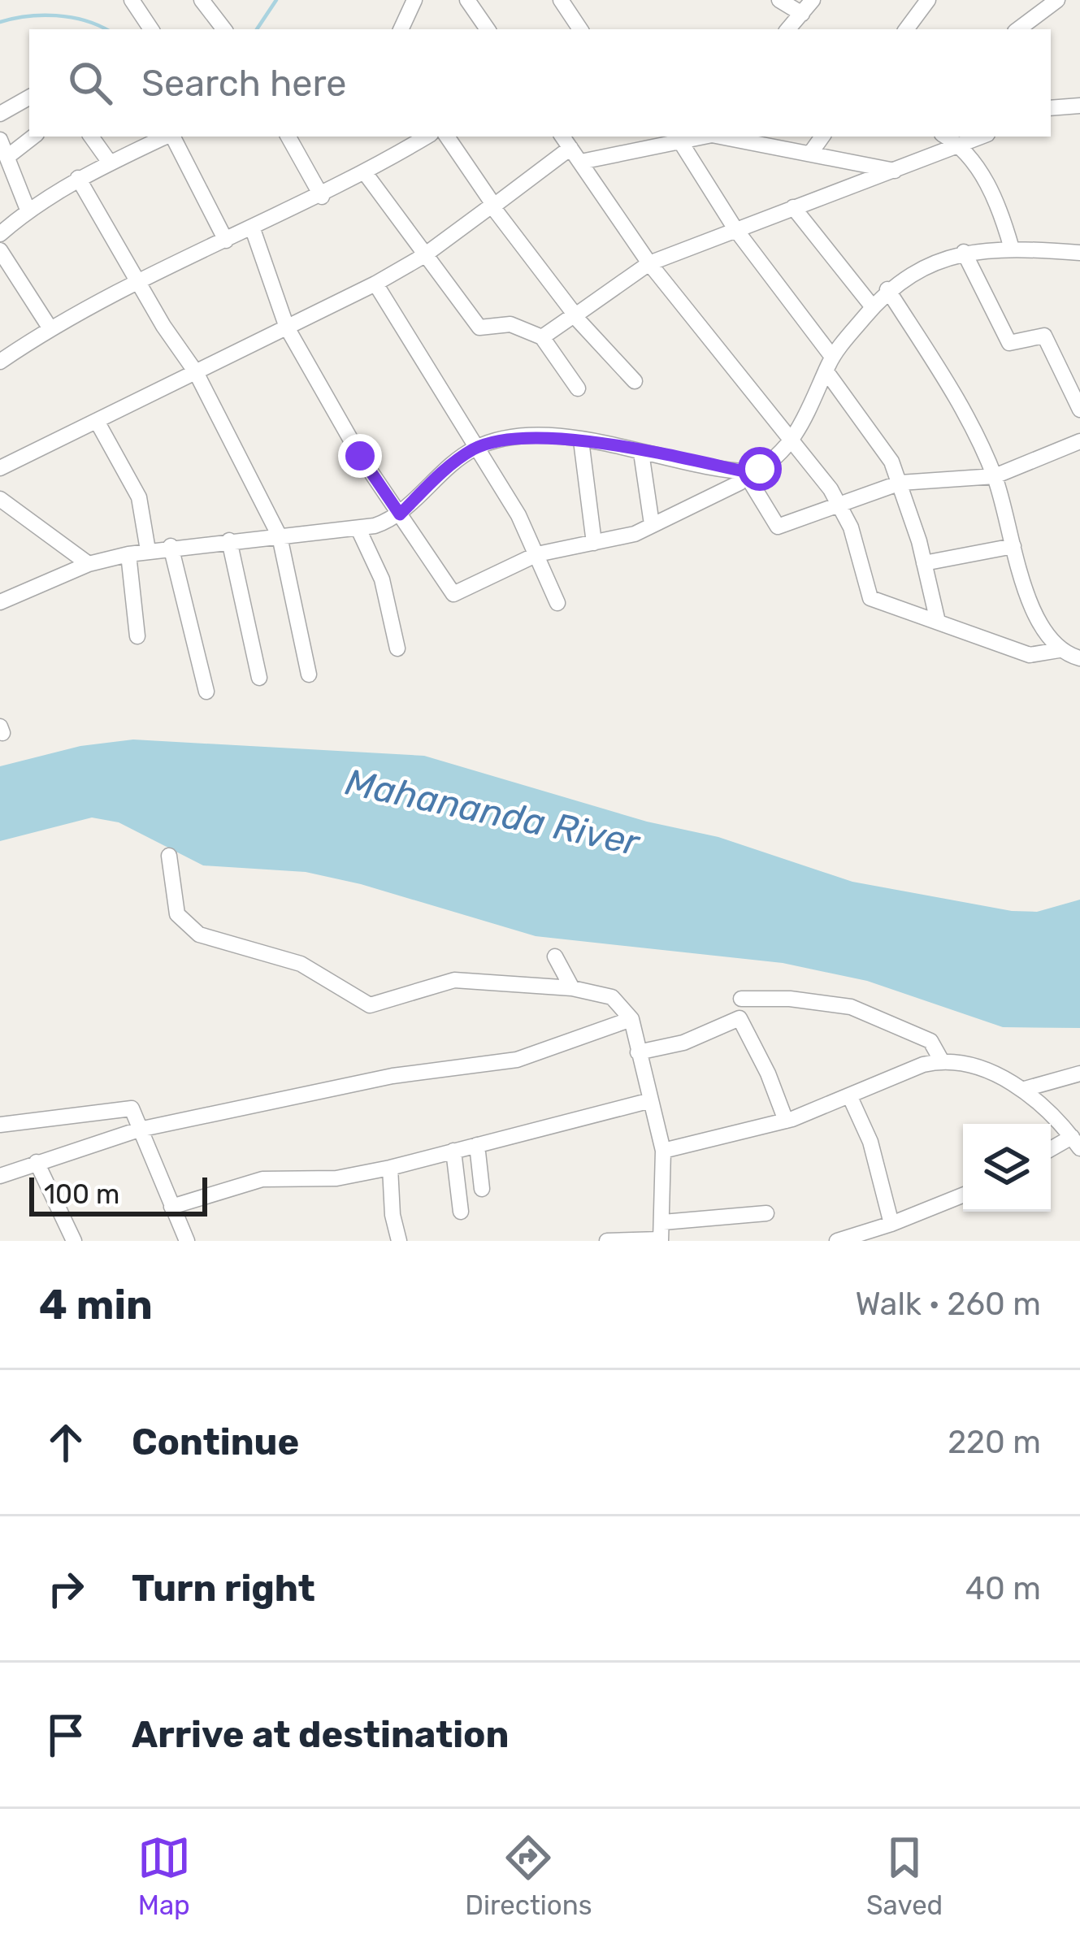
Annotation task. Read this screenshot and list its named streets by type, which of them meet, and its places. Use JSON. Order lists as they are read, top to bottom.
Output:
{
  "water": ["Mahananda River"],
  "scale_bar": "100 m",
  "page": {
    "search": "Search here",
    "scale": "100 m",
    "heading": ["4 min", "Walk · 260 m"],
    "list": [
      ["Continue", "220 m"],
      ["Turn right", "40 m"],
      "Arrive at destination"
    ],
    "nav": ["Map", "Directions", "Saved"]
  }
}
